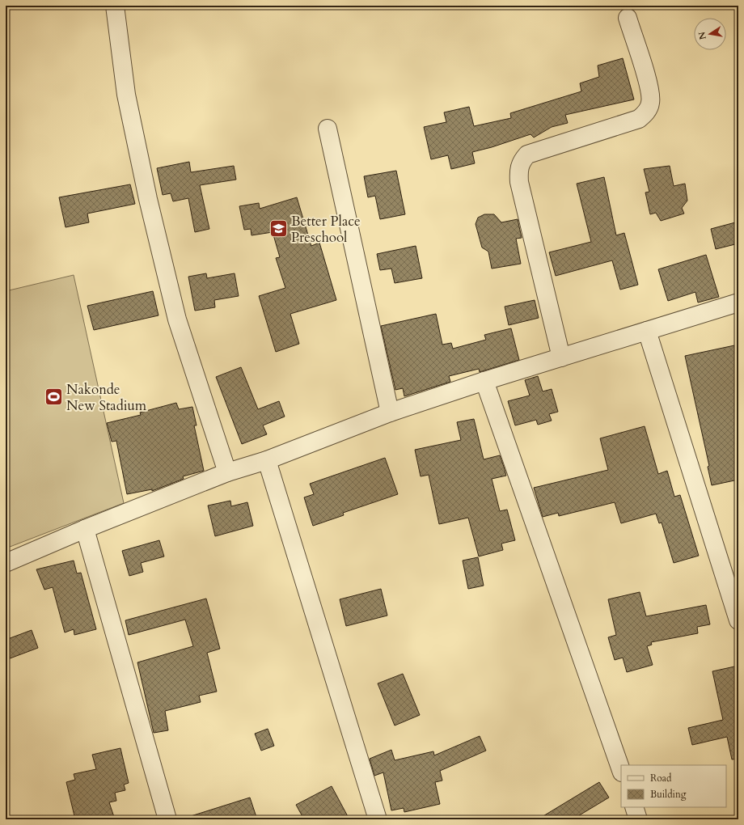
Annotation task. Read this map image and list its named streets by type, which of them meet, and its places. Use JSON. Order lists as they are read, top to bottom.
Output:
{
  "places": {
    "school or university": ["Better Place Preschool"],
    "sports": ["Nakonde New Stadium"]
  },
  "legend": ["Road", "Building"],
  "north": "left"
}
